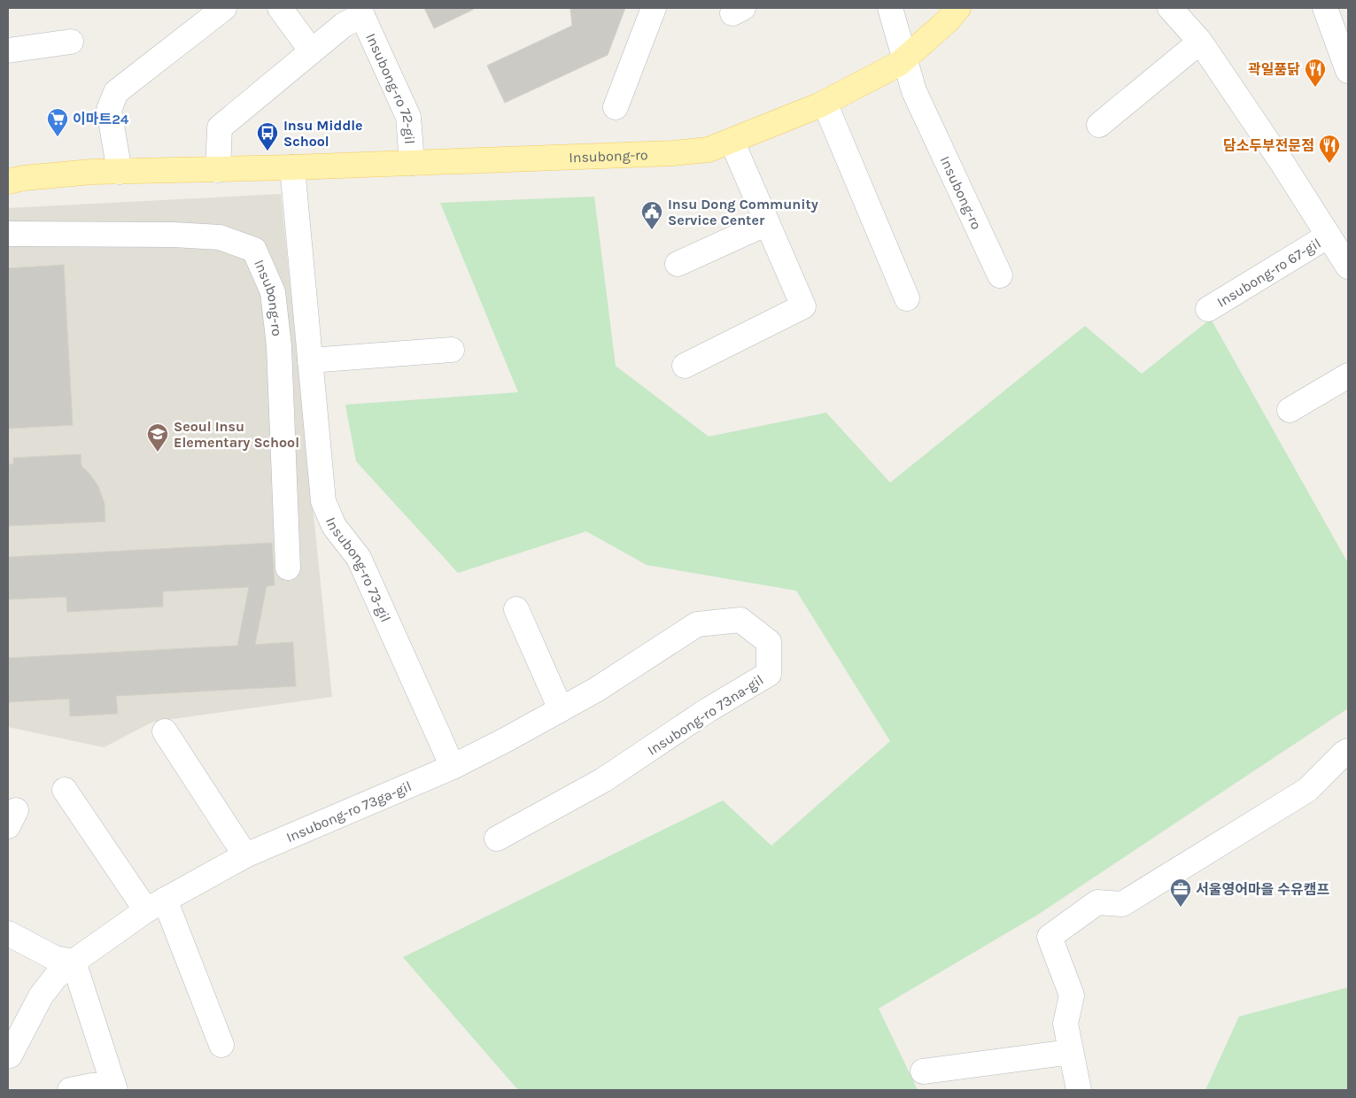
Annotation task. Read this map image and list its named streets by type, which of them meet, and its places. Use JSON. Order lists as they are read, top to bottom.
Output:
{
  "streets": {
    "main road": ["Insubong-ro"],
    "street": [
      "Insubong-ro 72-gil",
      "Insubong-ro 67-gil",
      "Insubong-ro 73-gil",
      "Insubong-ro 73na-gil",
      "Insubong-ro 73ga-gil"
    ]
  },
  "crossings": [
    ["Insubong-ro 72-gil", "Insubong-ro"],
    ["Insubong-ro", "Insubong-ro 73-gil"],
    ["Insubong-ro 73-gil", "Insubong-ro 73na-gil"],
    ["Insubong-ro 73-gil", "Insubong-ro 73ga-gil"],
    ["Insubong-ro 73na-gil", "Insubong-ro 73ga-gil"]
  ],
  "places": {
    "restaurant": ["곽일품닭", "담소두부전문점"],
    "supermarket": ["이마트24"],
    "bus stop": ["Insu Middle School"],
    "public building": ["Insu Dong Community Service Center"],
    "school or university": ["Seoul Insu Elementary School"],
    "office": ["서울영어마을 수유캠프"]
  }
}
